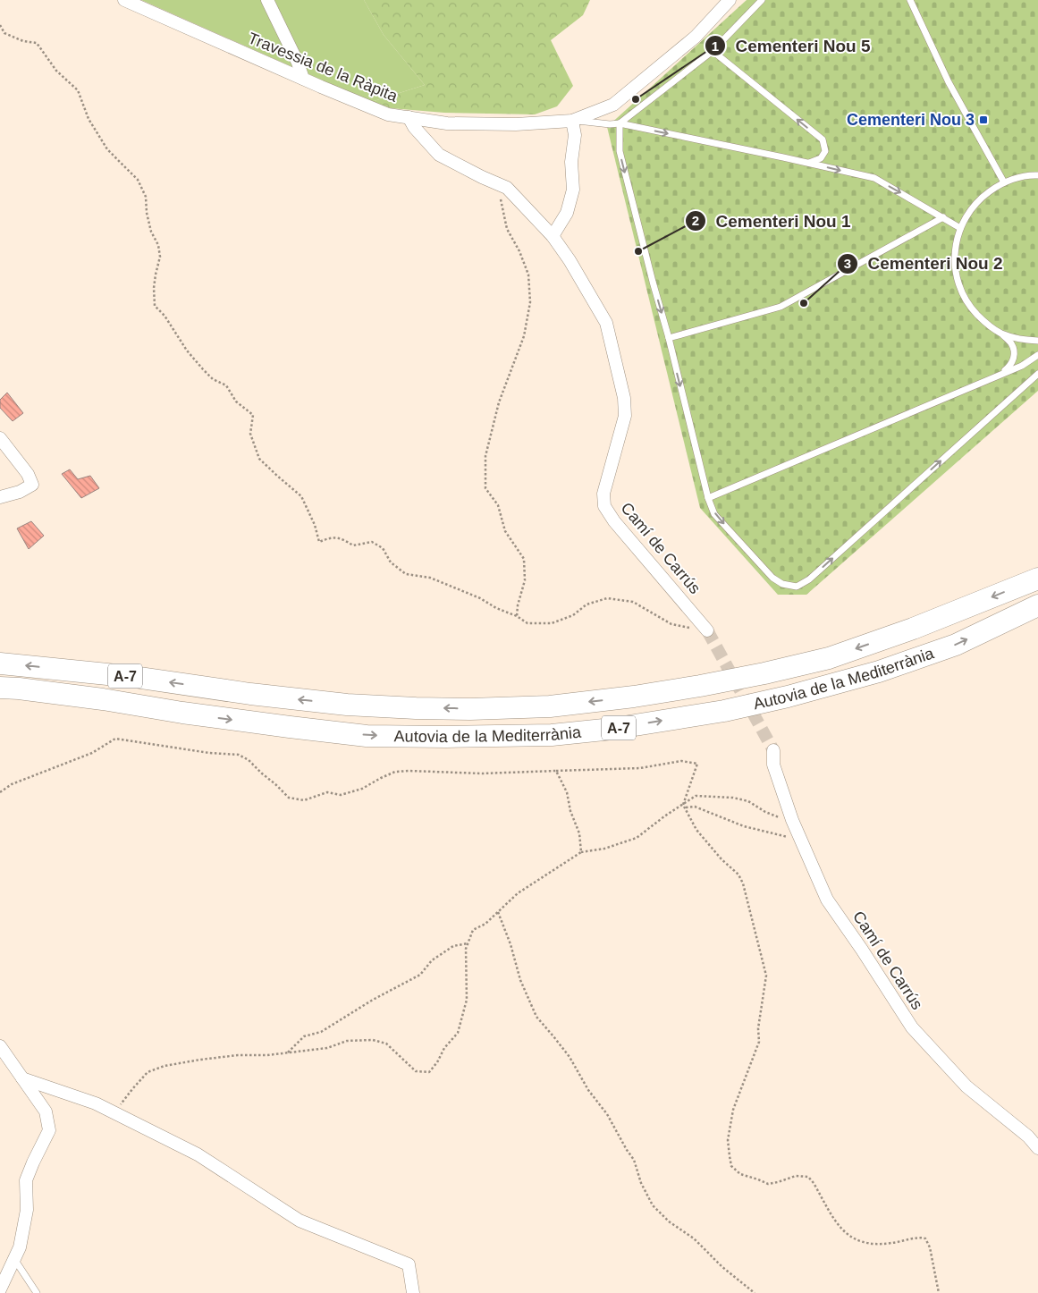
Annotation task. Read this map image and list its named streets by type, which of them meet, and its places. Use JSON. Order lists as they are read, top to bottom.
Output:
{
  "streets": {
    "highway": ["A-7", "Autovia de la Mediterrània"],
    "street": ["Travessia de la Ràpita", "Camí de Carrús"]
  },
  "crossings": [
    ["Travessia de la Ràpita", "Camí de Carrús"]
  ],
  "places": {
    "other": ["Cementeri Nou 5", "Cementeri Nou 1", "Cementeri Nou 2"],
    "transit": ["Cementeri Nou 3"]
  }
}
